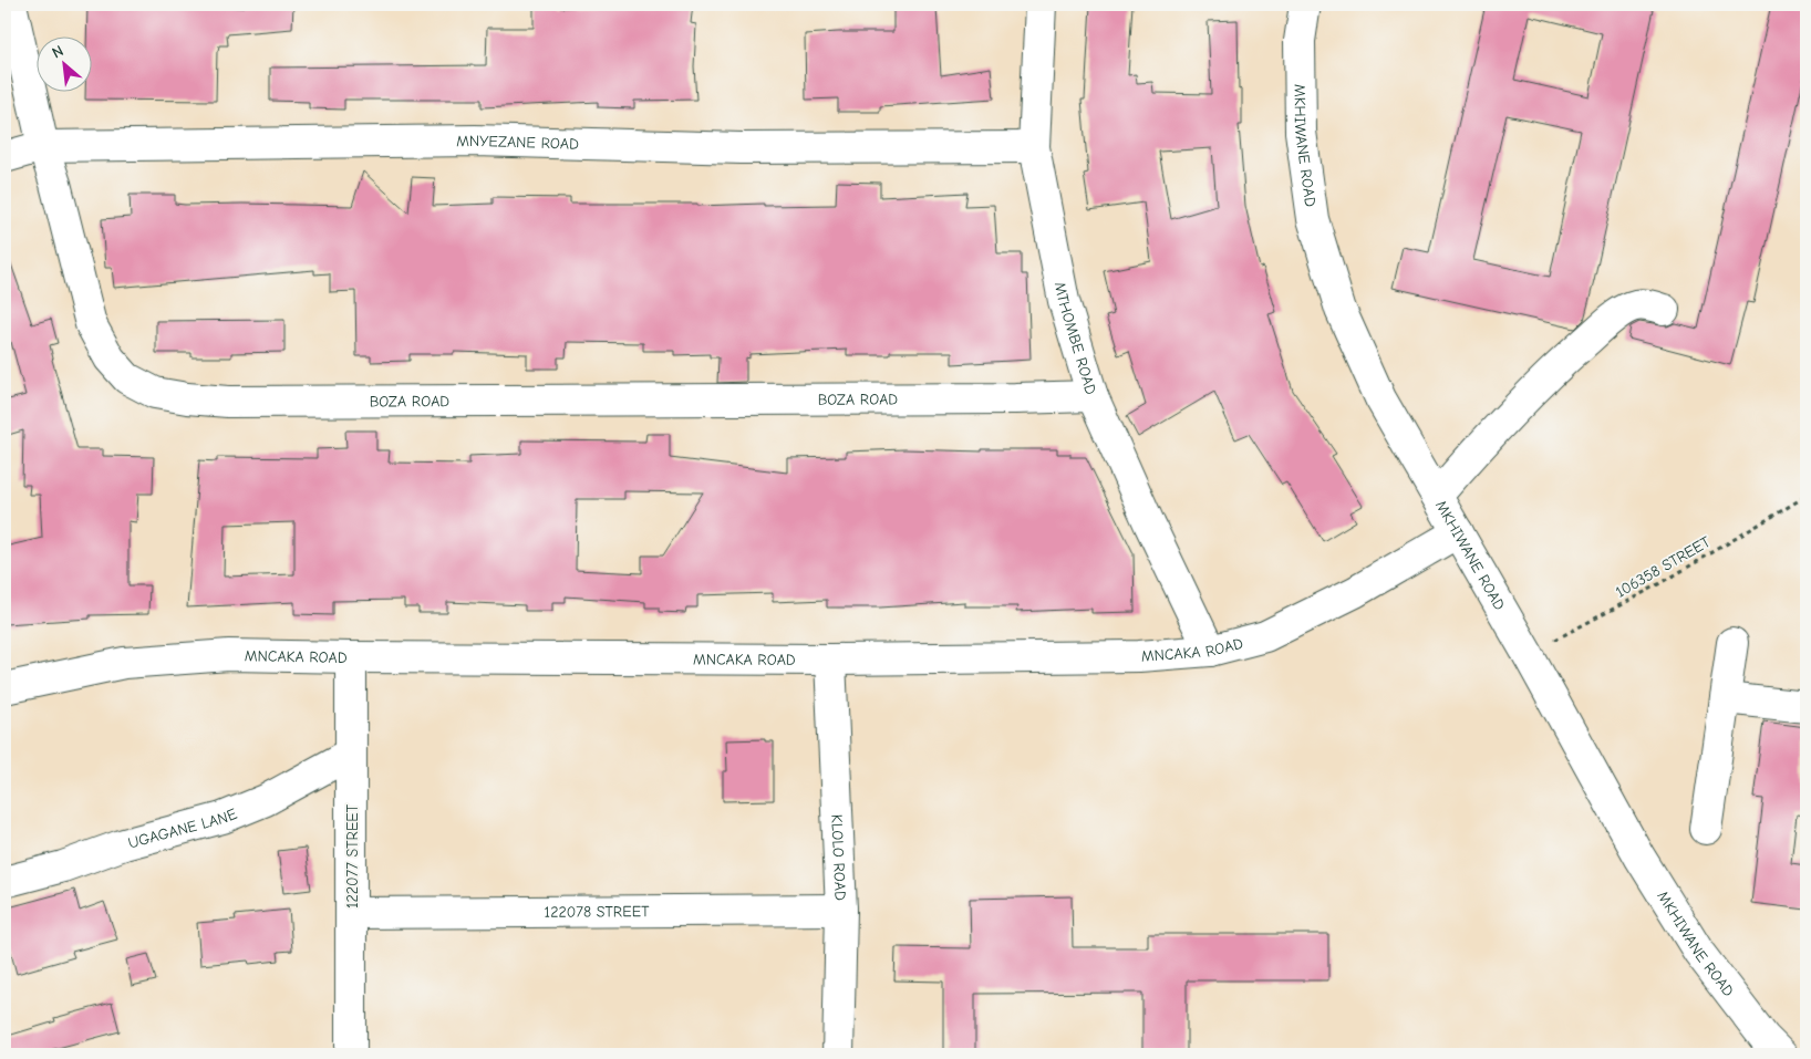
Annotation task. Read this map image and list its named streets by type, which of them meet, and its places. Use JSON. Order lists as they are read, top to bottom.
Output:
{
  "streets": {
    "street": [
      "MNYEZANE ROAD",
      "MKHIWANE ROAD",
      "MTHOMBE ROAD",
      "BOZA ROAD",
      "MNCAKA ROAD",
      "UGAGANE LANE",
      "122077 STREET",
      "KLOLO ROAD",
      "122078 STREET"
    ],
    "path": ["106358 STREET"]
  },
  "crossings": [
    ["MNYEZANE ROAD", "MTHOMBE ROAD"],
    ["MNYEZANE ROAD", "BOZA ROAD"],
    ["MKHIWANE ROAD", "106358 STREET"],
    ["MKHIWANE ROAD", "MNCAKA ROAD"],
    ["MTHOMBE ROAD", "BOZA ROAD"],
    ["MTHOMBE ROAD", "MNCAKA ROAD"],
    ["MNCAKA ROAD", "122077 STREET"],
    ["MNCAKA ROAD", "KLOLO ROAD"],
    ["UGAGANE LANE", "122077 STREET"],
    ["122077 STREET", "122078 STREET"],
    ["KLOLO ROAD", "122078 STREET"]
  ],
  "north": "top left"
}
